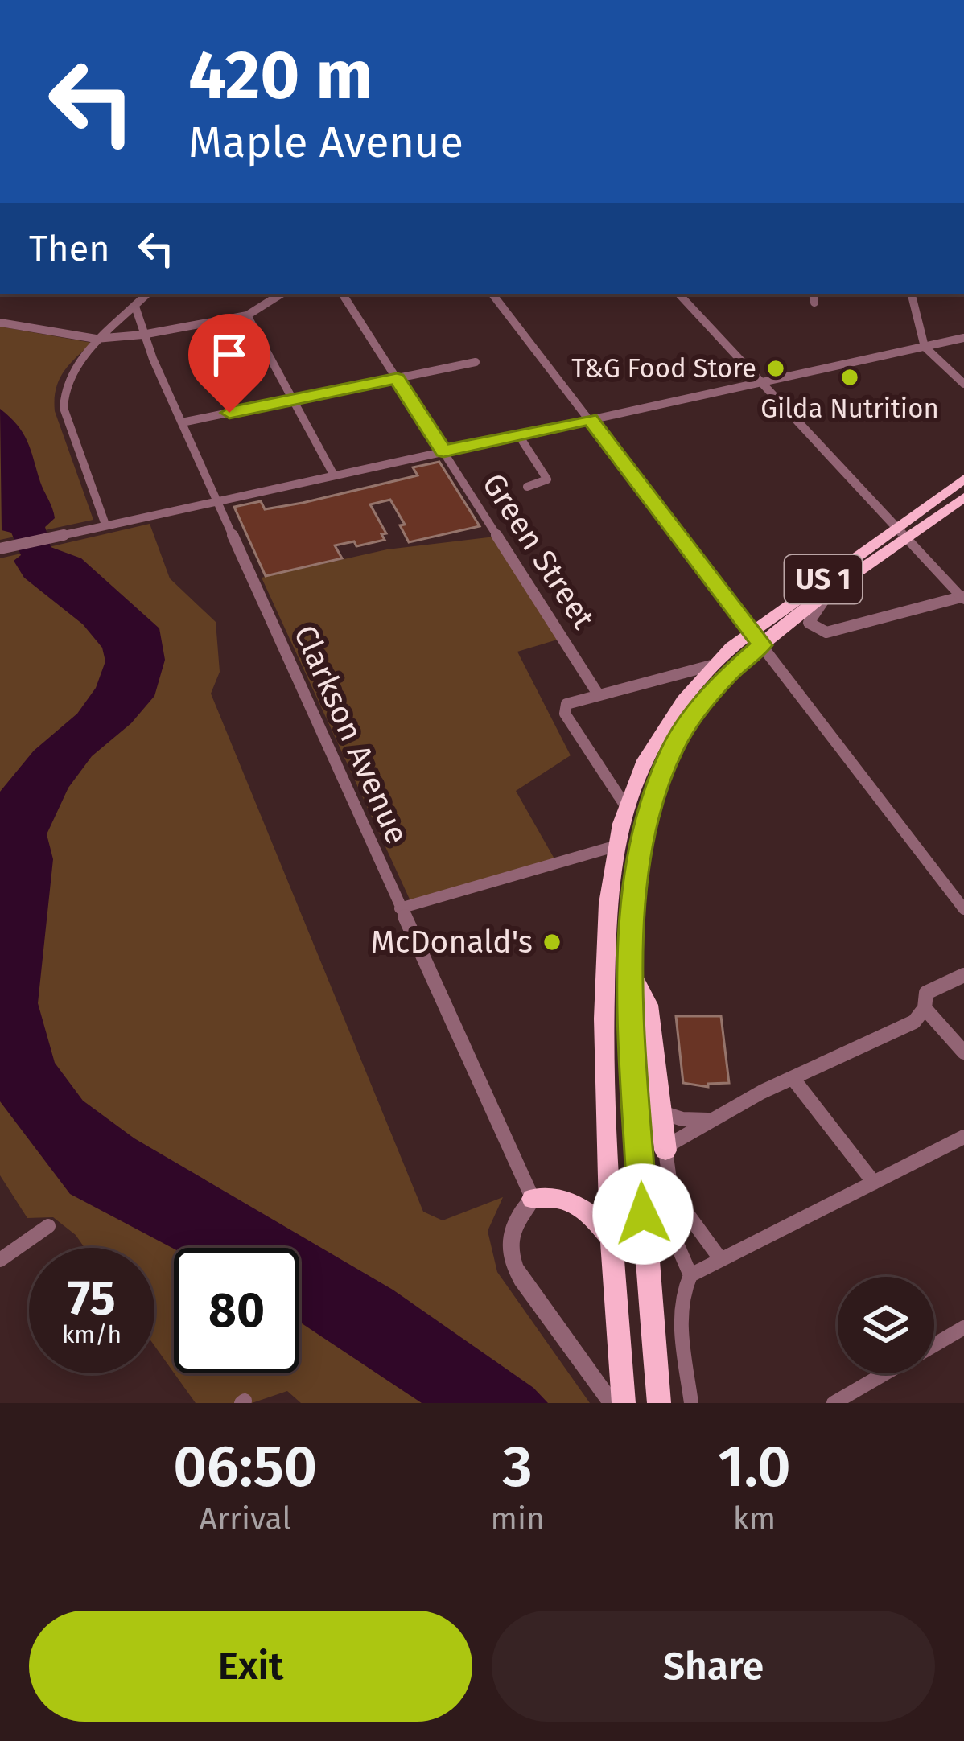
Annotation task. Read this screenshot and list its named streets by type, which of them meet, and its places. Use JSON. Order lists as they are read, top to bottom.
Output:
{
  "streets": {
    "highway": ["US 1"],
    "street": ["Green Street", "Clarkson Avenue"]
  },
  "places": ["T&G Food Store", "Gilda Nutrition", "McDonald's"],
  "page": {
    "turn": ["420 m", "Maple Avenue"],
    "then": "Then",
    "speed": "75 km/h",
    "limit": "80",
    "eta": [
      "06:50",
      "Arrival",
      "3",
      "min",
      "1.0",
      "km"
    ],
    "buttons": ["Exit", "Share"]
  }
}
